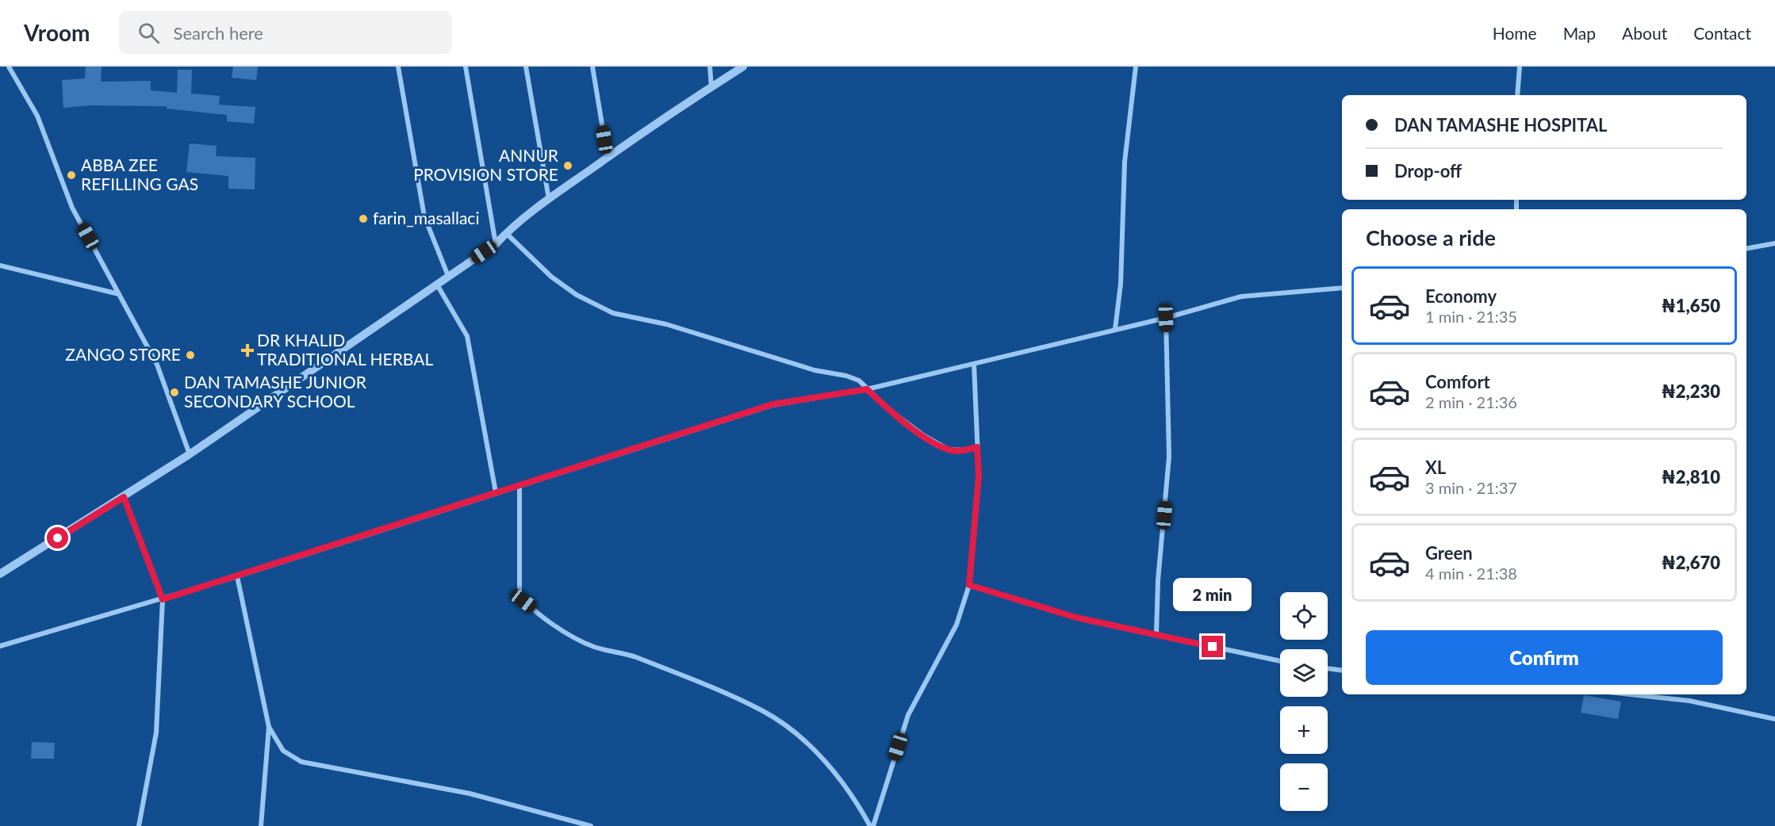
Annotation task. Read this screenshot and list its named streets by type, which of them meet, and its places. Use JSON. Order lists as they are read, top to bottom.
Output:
{
  "places": {
    "other": [
      "ANNUR PROVISION STORE",
      "ABBA ZEE REFILLING GAS",
      "farin_masallaci",
      "ZANGO STORE",
      "DAN TAMASHE JUNIOR SECONDARY SCHOOL"
    ],
    "health": ["DR KHALID TRADITIONAL HERBAL"]
  },
  "page": {
    "header": "Vroom",
    "search": "Search here",
    "nav": [
      "Home",
      "Map",
      "About",
      "Contact"
    ],
    "banner": ["DAN TAMASHE HOSPITAL", "Drop-off"],
    "heading": "Choose a ride",
    "list": [
      {
        "name": "Economy",
        "note": "1 min · 21:35",
        "value": "₦1,650"
      },
      {
        "name": "Comfort",
        "note": "2 min · 21:36",
        "value": "₦2,230"
      },
      {
        "name": "XL",
        "note": "3 min · 21:37",
        "value": "₦2,810"
      },
      {
        "name": "Green",
        "note": "4 min · 21:38",
        "value": "₦2,670"
      }
    ],
    "bubble": "2 min",
    "map_buttons": ["+", "−"],
    "buttons": "Confirm"
  }
}
